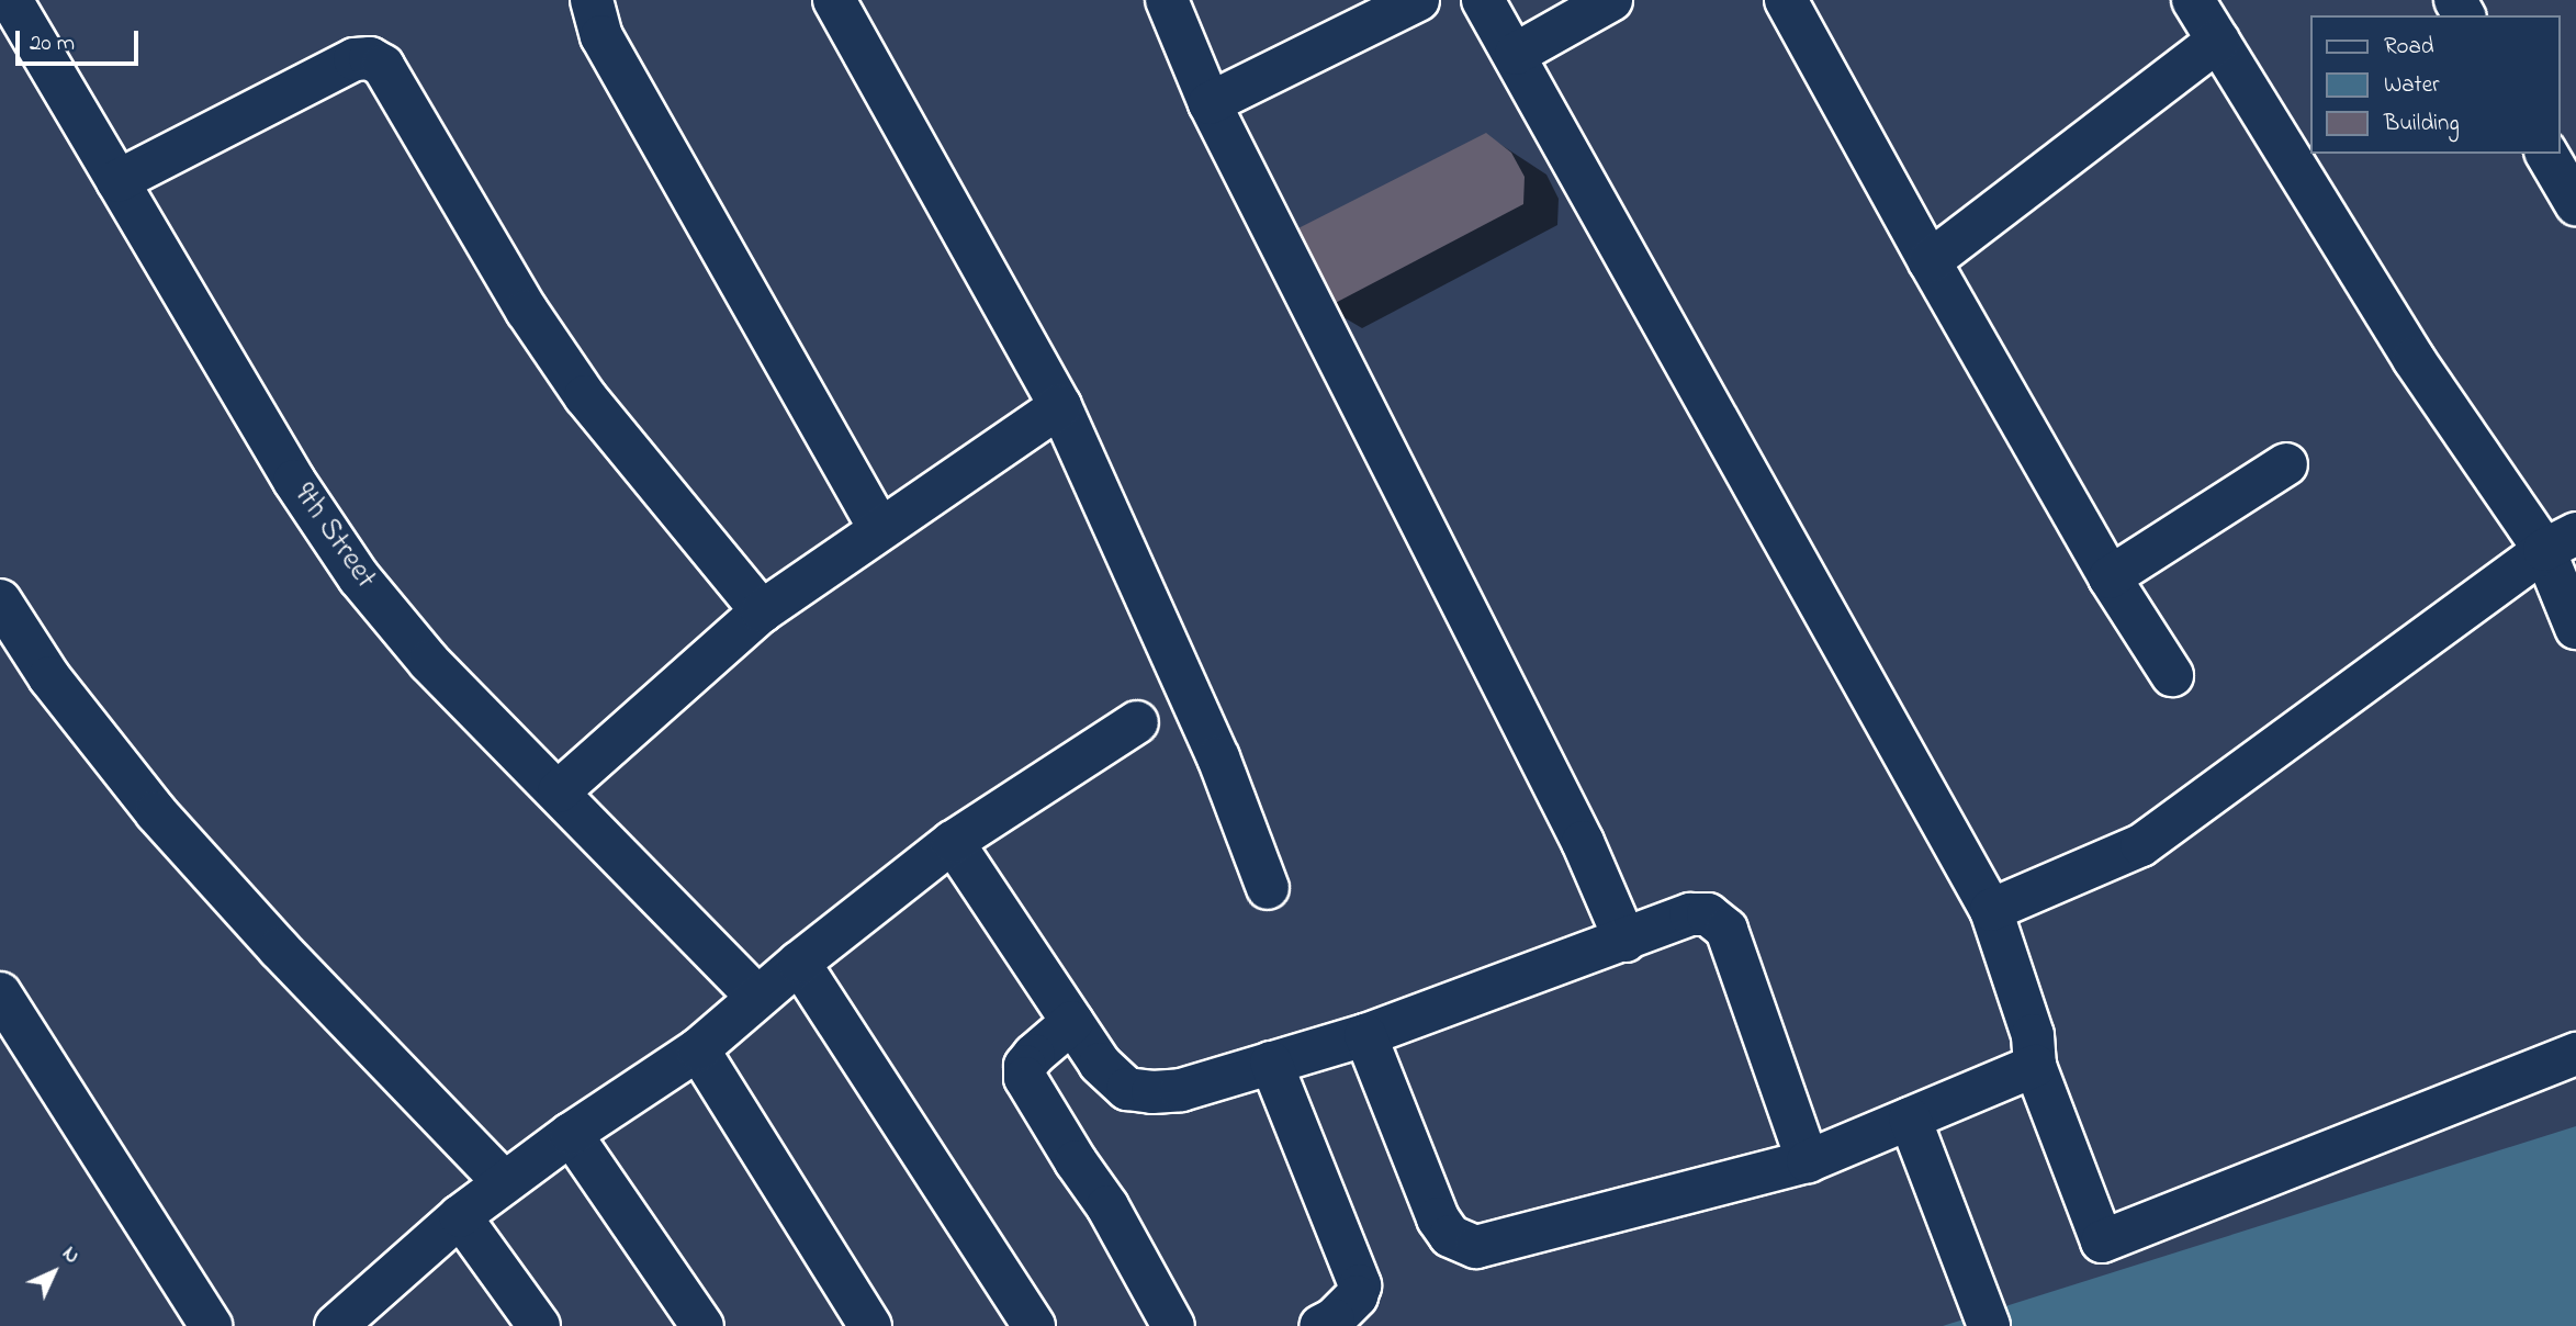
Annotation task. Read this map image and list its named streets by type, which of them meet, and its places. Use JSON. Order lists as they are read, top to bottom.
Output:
{
  "streets": {
    "street": ["9th Street"]
  },
  "legend": ["Road", "Water", "Building"],
  "scale_bar": "20 m",
  "north": "top right"
}
